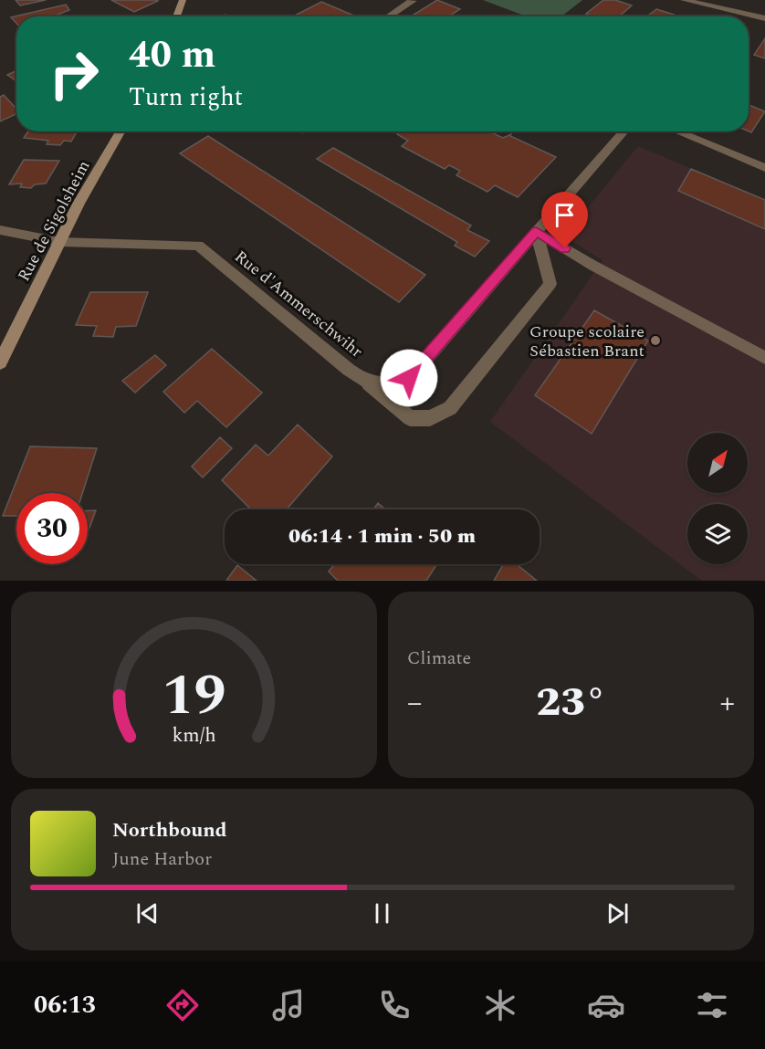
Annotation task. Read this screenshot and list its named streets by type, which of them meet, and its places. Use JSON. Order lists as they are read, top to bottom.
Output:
{
  "streets": {
    "street": ["Rue de Sigolsheim", "Rue d'Ammerschwihr"]
  },
  "crossings": [
    ["Rue de Sigolsheim", "Rue d'Ammerschwihr"]
  ],
  "places": ["Groupe scolaire Sébastien Brant"],
  "north": "top right",
  "page": {
    "turn": ["40 m", "Turn right"],
    "limit": "30",
    "trip": "06:14 · 1 min · 50 m",
    "tile": "Climate",
    "heat": ["−", "23°", "+"],
    "song": ["Northbound", "June Harbor"],
    "tabs": "06:13",
    "gauge": ["19", "km/h"]
  }
}
